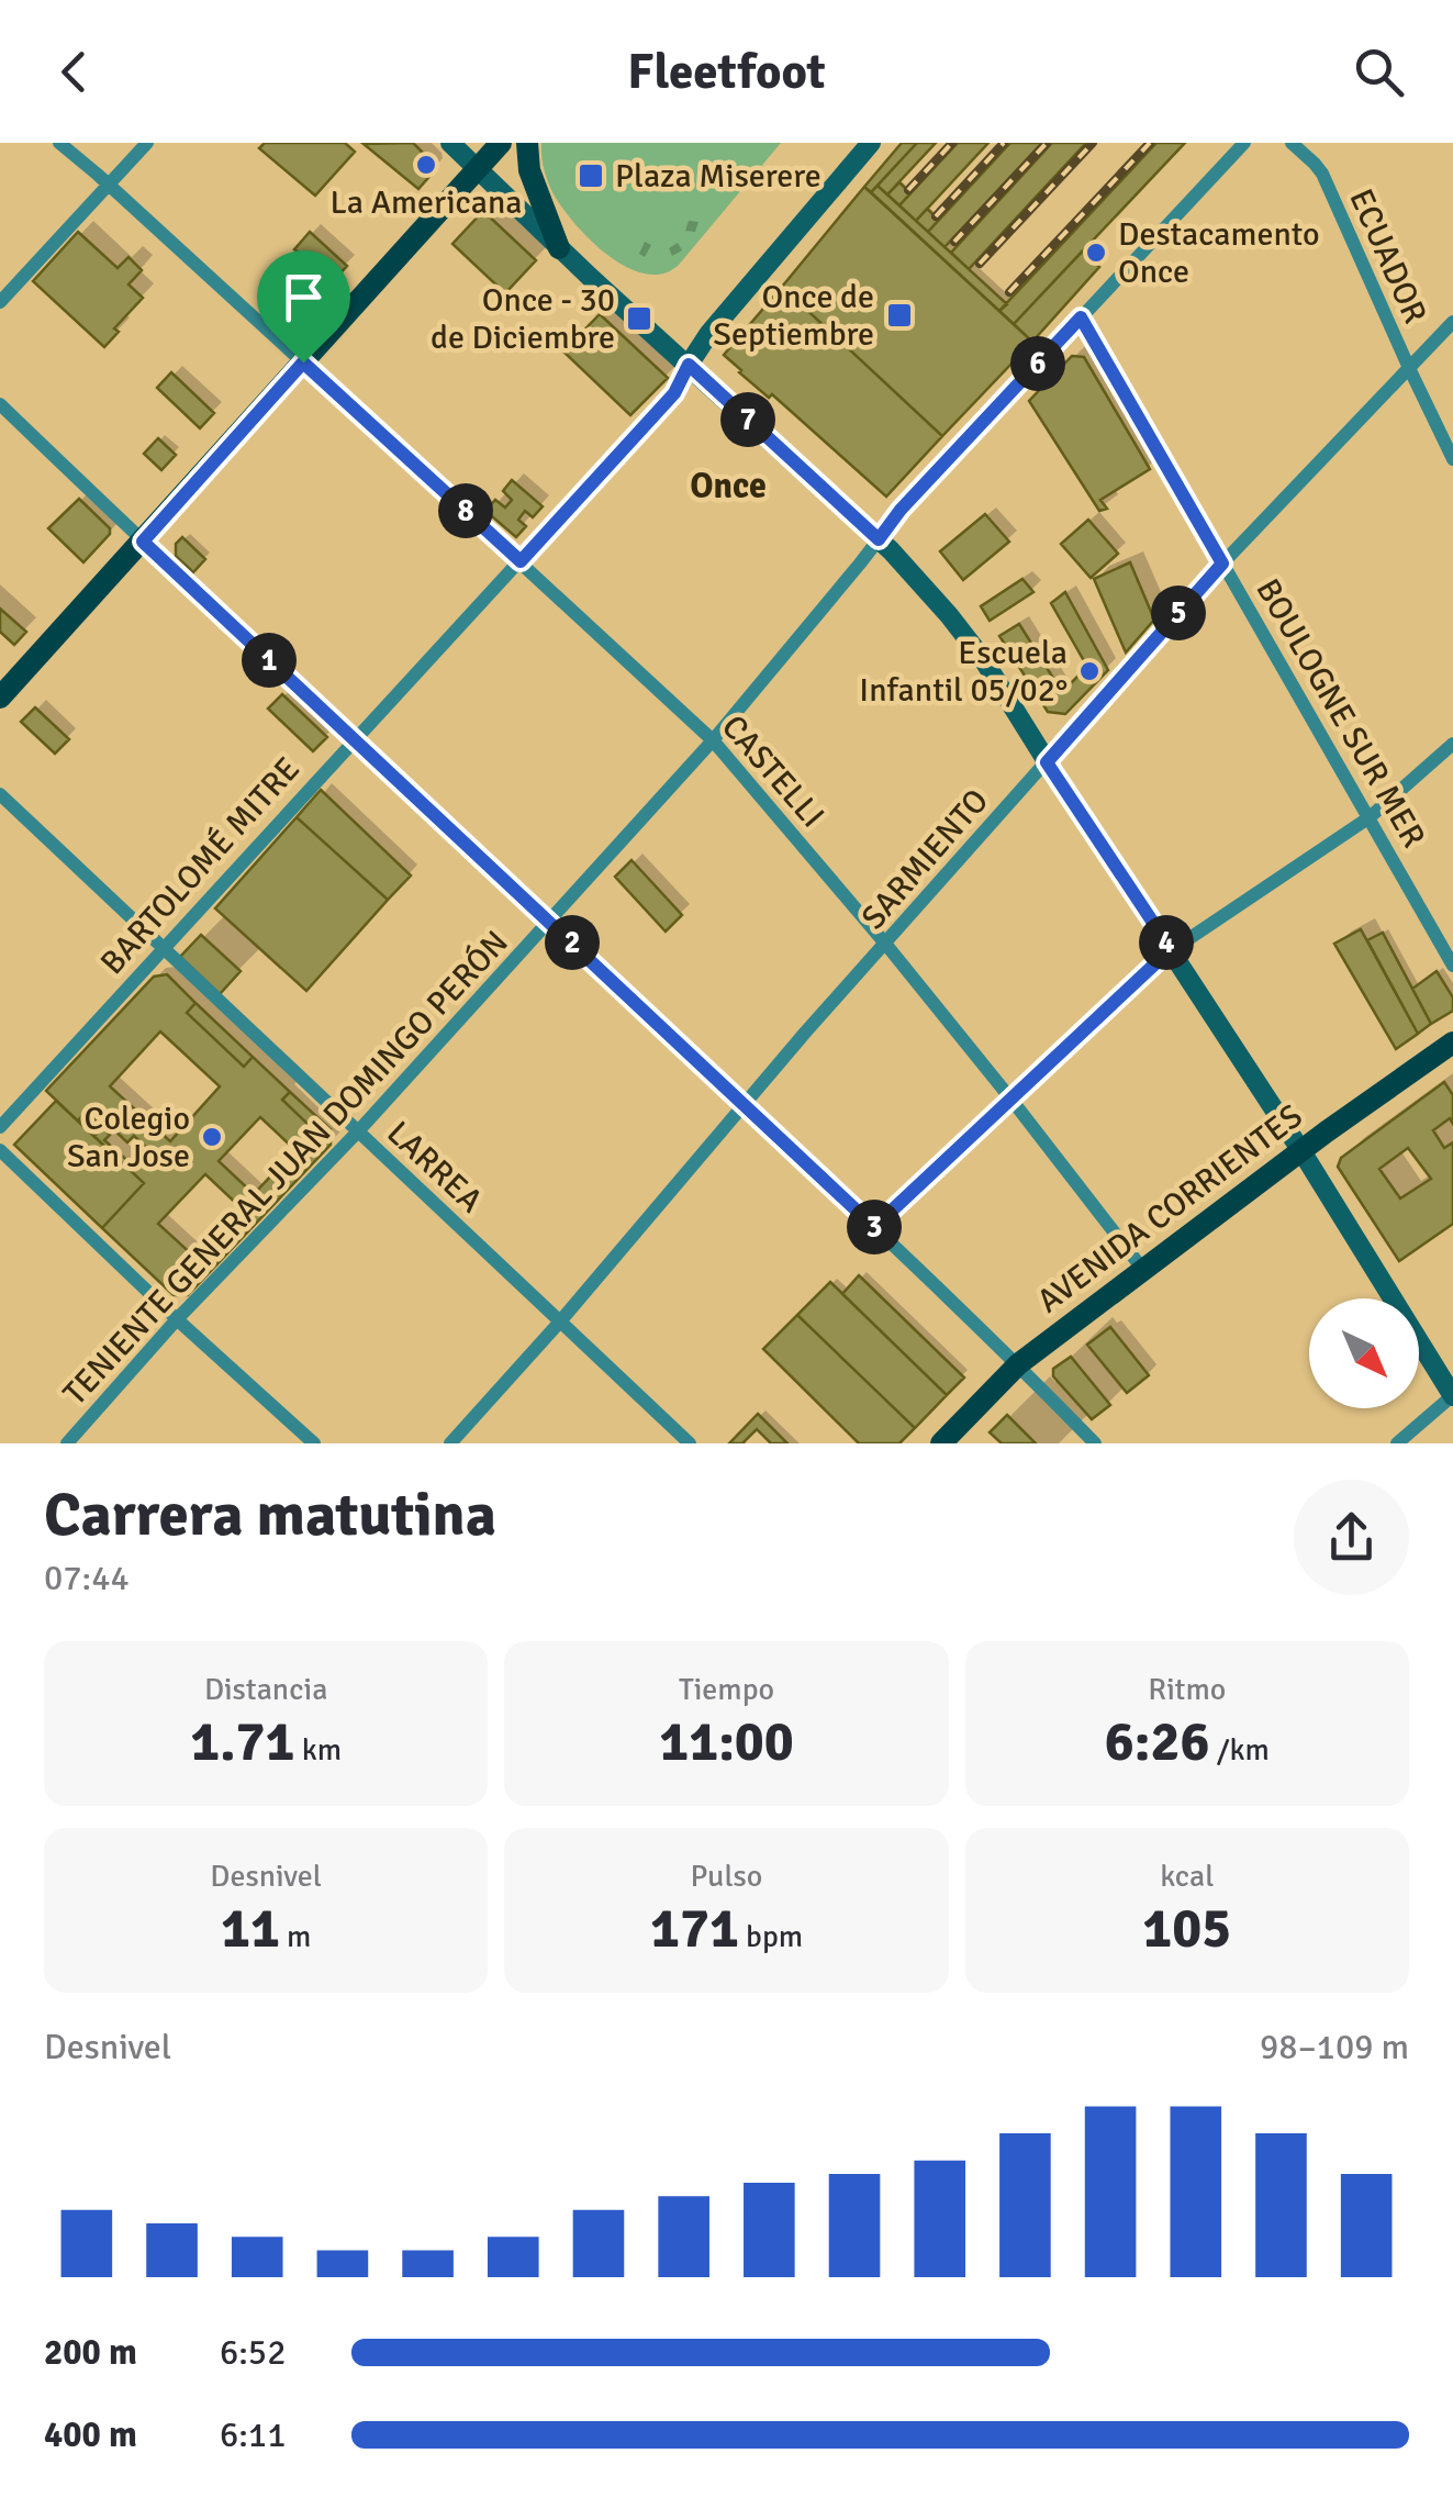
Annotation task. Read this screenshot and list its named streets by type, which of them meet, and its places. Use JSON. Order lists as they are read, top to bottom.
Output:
{
  "streets": {
    "main road": ["BARTOLOMÉ MITRE", "AVENIDA CORRIENTES"],
    "street": [
      "ECUADOR",
      "BOULOGNE SUR MER",
      "CASTELLI",
      "SARMIENTO",
      "LARREA",
      "TENIENTE GENERAL JUAN DOMINGO PERÓN"
    ]
  },
  "crossings": [
    ["ECUADOR", "SARMIENTO"],
    ["BOULOGNE SUR MER", "SARMIENTO"],
    ["BOULOGNE SUR MER", "TENIENTE GENERAL JUAN DOMINGO PERÓN"],
    ["CASTELLI", "SARMIENTO"],
    ["CASTELLI", "BARTOLOMÉ MITRE"],
    ["CASTELLI", "TENIENTE GENERAL JUAN DOMINGO PERÓN"],
    ["CASTELLI", "AVENIDA CORRIENTES"],
    ["SARMIENTO", "LARREA"],
    ["BARTOLOMÉ MITRE", "LARREA"],
    ["LARREA", "TENIENTE GENERAL JUAN DOMINGO PERÓN"]
  ],
  "districts": ["Once"],
  "places": {
    "other": [
      "La Americana",
      "Destacamento Once",
      "Escuela Infantil 05/02°",
      "Colegio San Jose"
    ],
    "transit": ["Plaza Miserere", "Once de Septiembre", "Once - 30 de Diciembre"]
  },
  "north": "bottom right",
  "page": {
    "header": "Fleetfoot",
    "pins": [
      "6",
      "7",
      "8",
      "5",
      "1",
      "2",
      "4",
      "3"
    ],
    "heading": ["Carrera matutina", "07:44"],
    "stats": [
      ["Distancia", "1.71 km"],
      ["Tiempo", "11:00"],
      ["Ritmo", "6:26 /km"],
      ["Desnivel", "11 m"],
      ["Pulso", "171 bpm"],
      ["kcal", "105"]
    ],
    "chart": ["Desnivel", "98–109 m"],
    "list": [
      {
        "name": "200 m",
        "note": "6:52"
      },
      {
        "name": "400 m",
        "note": "6:11"
      }
    ]
  }
}
